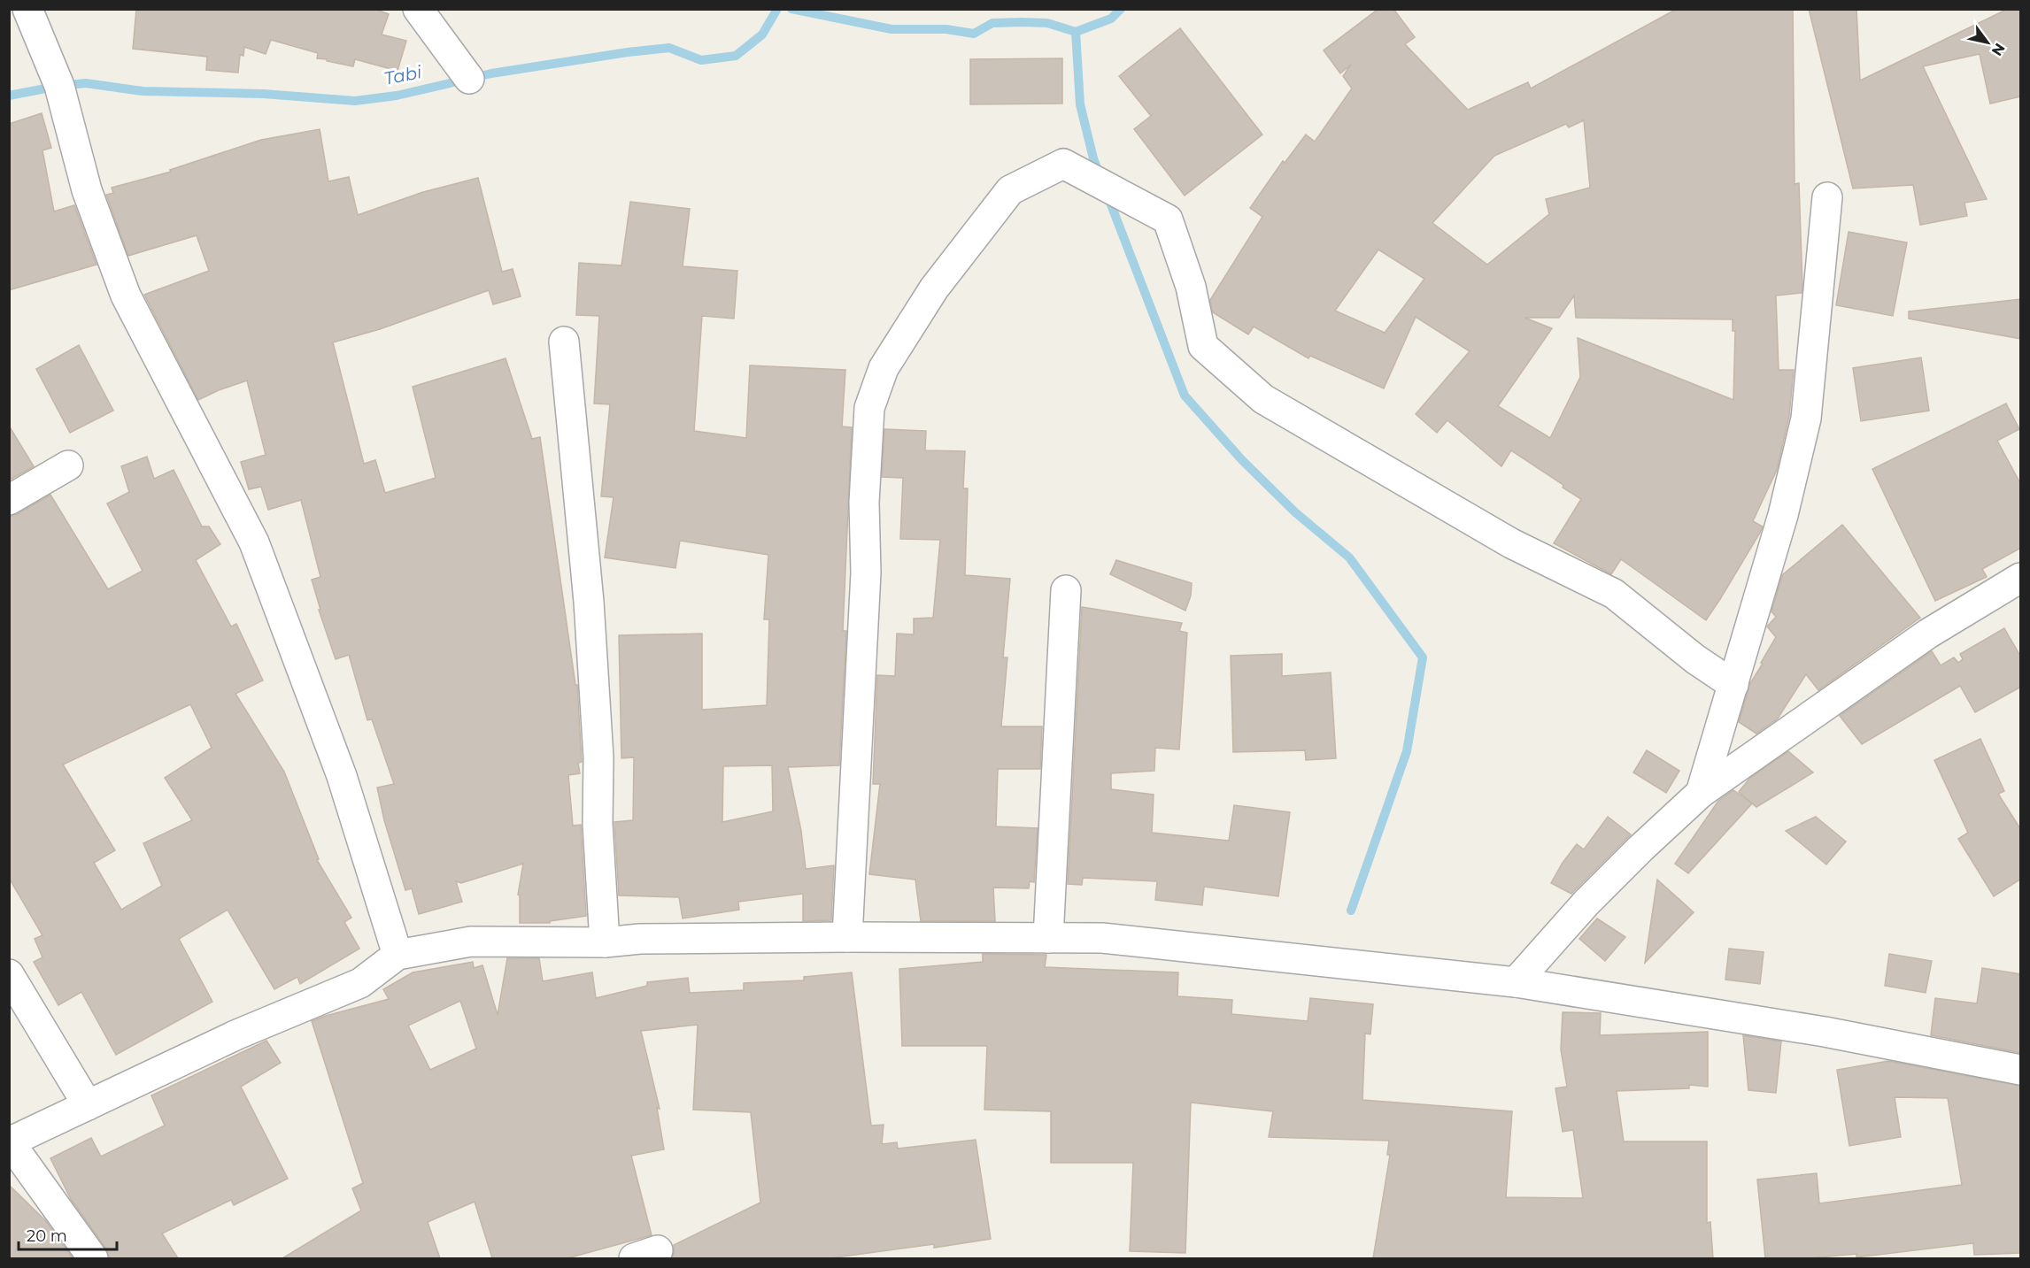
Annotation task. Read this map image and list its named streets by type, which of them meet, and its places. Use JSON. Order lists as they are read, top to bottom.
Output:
{
  "water": ["Tabi"],
  "scale_bar": "20 m",
  "north": "bottom right"
}
